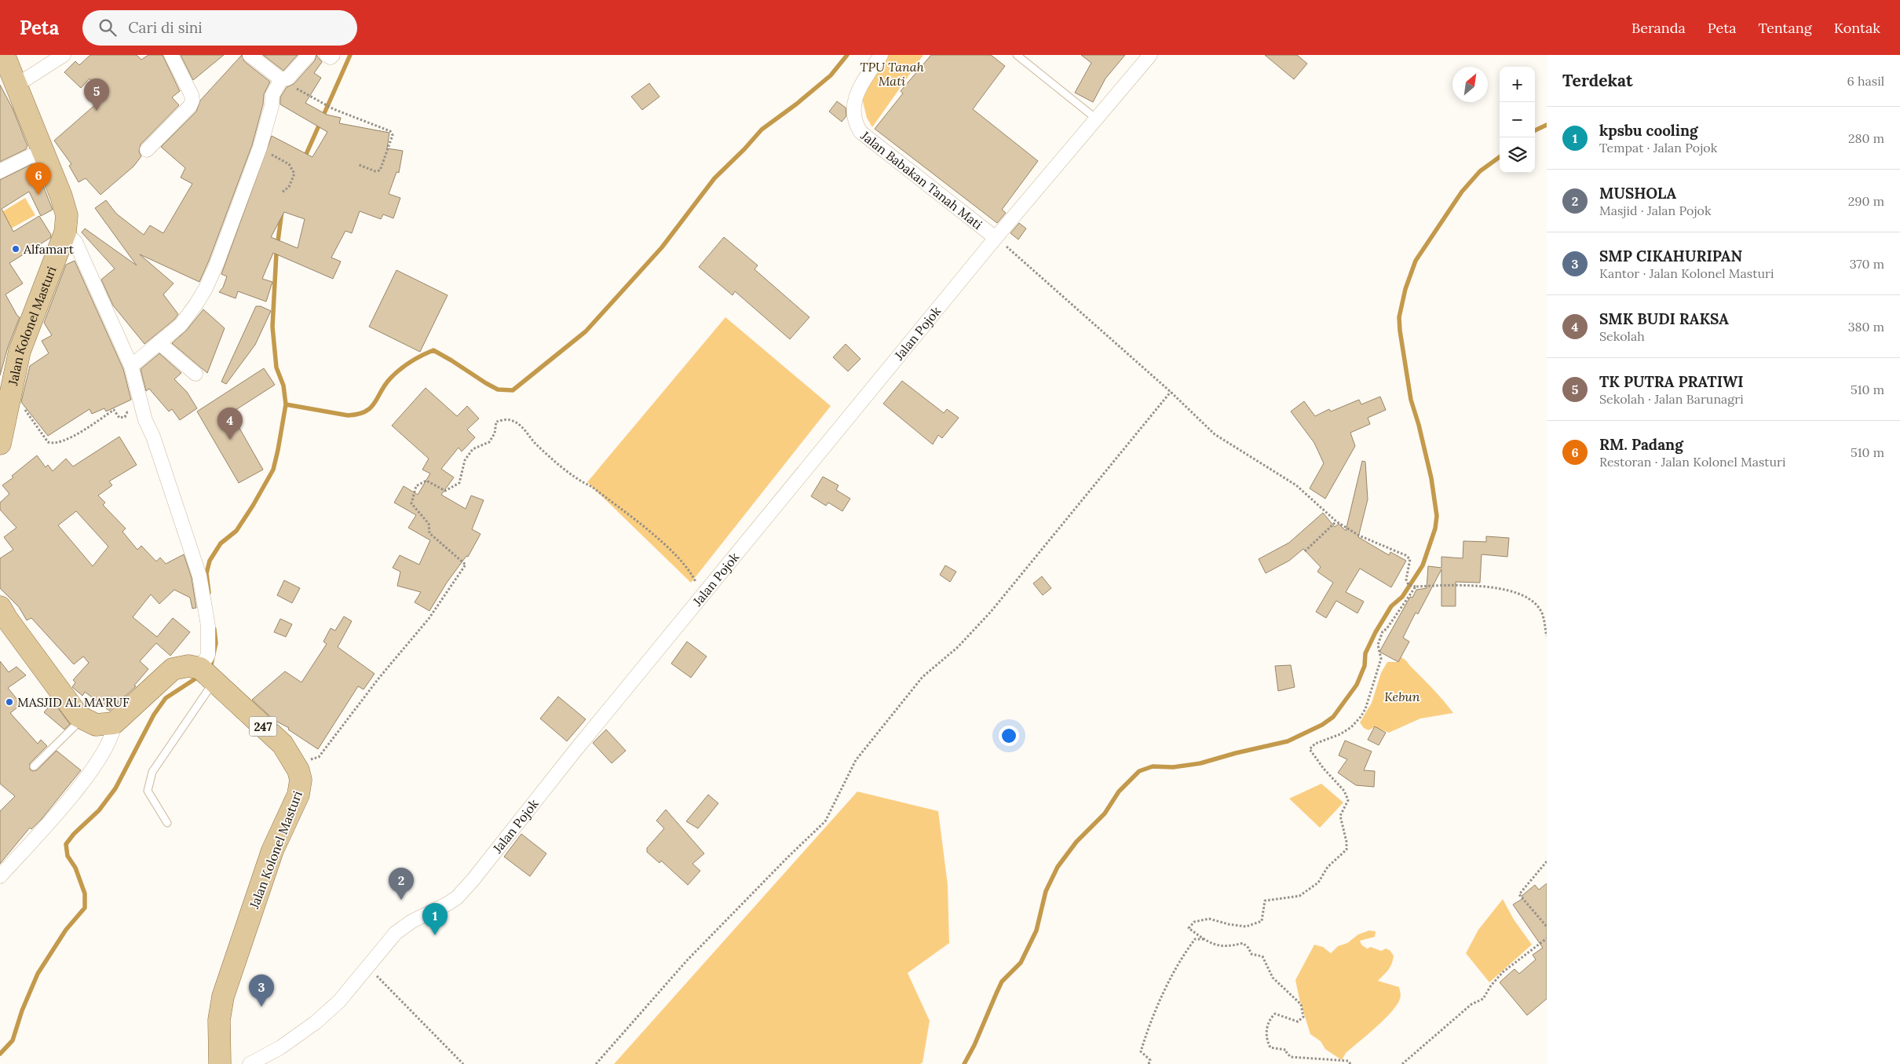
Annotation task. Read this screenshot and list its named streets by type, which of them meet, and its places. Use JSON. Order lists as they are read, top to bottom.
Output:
{
  "streets": {
    "main road": ["Jalan Kolonel Masturi", "247"],
    "street": ["Jalan Babakan Tanah Mati", "Jalan Pojok"]
  },
  "crossings": [
    ["Jalan Babakan Tanah Mati", "Jalan Pojok"]
  ],
  "parks": ["TPU Tanah Mati", "Kebun"],
  "places": ["Alfamart", "MASJID AL MA'RUF"],
  "north": "top right",
  "page": {
    "header": "Peta",
    "search": "Cari di sini",
    "nav": [
      "Beranda",
      "Peta",
      "Tentang",
      "Kontak"
    ],
    "heading": ["Terdekat", "6 hasil"],
    "map_buttons": ["+", "−"],
    "pins": [
      "5",
      "6",
      "4",
      "2",
      "1",
      "3"
    ],
    "list": [
      {
        "mark": "1",
        "name": "kpsbu cooling",
        "note": "Tempat · Jalan Pojok",
        "value": "280 m"
      },
      {
        "mark": "2",
        "name": "MUSHOLA",
        "note": "Masjid · Jalan Pojok",
        "value": "290 m"
      },
      {
        "mark": "3",
        "name": "SMP CIKAHURIPAN",
        "note": "Kantor · Jalan Kolonel Masturi",
        "value": "370 m"
      },
      {
        "mark": "4",
        "name": "SMK BUDI RAKSA",
        "note": "Sekolah",
        "value": "380 m"
      },
      {
        "mark": "5",
        "name": "TK PUTRA PRATIWI",
        "note": "Sekolah · Jalan Barunagri",
        "value": "510 m"
      },
      {
        "mark": "6",
        "name": "RM. Padang",
        "note": "Restoran · Jalan Kolonel Masturi",
        "value": "510 m"
      }
    ]
  }
}
